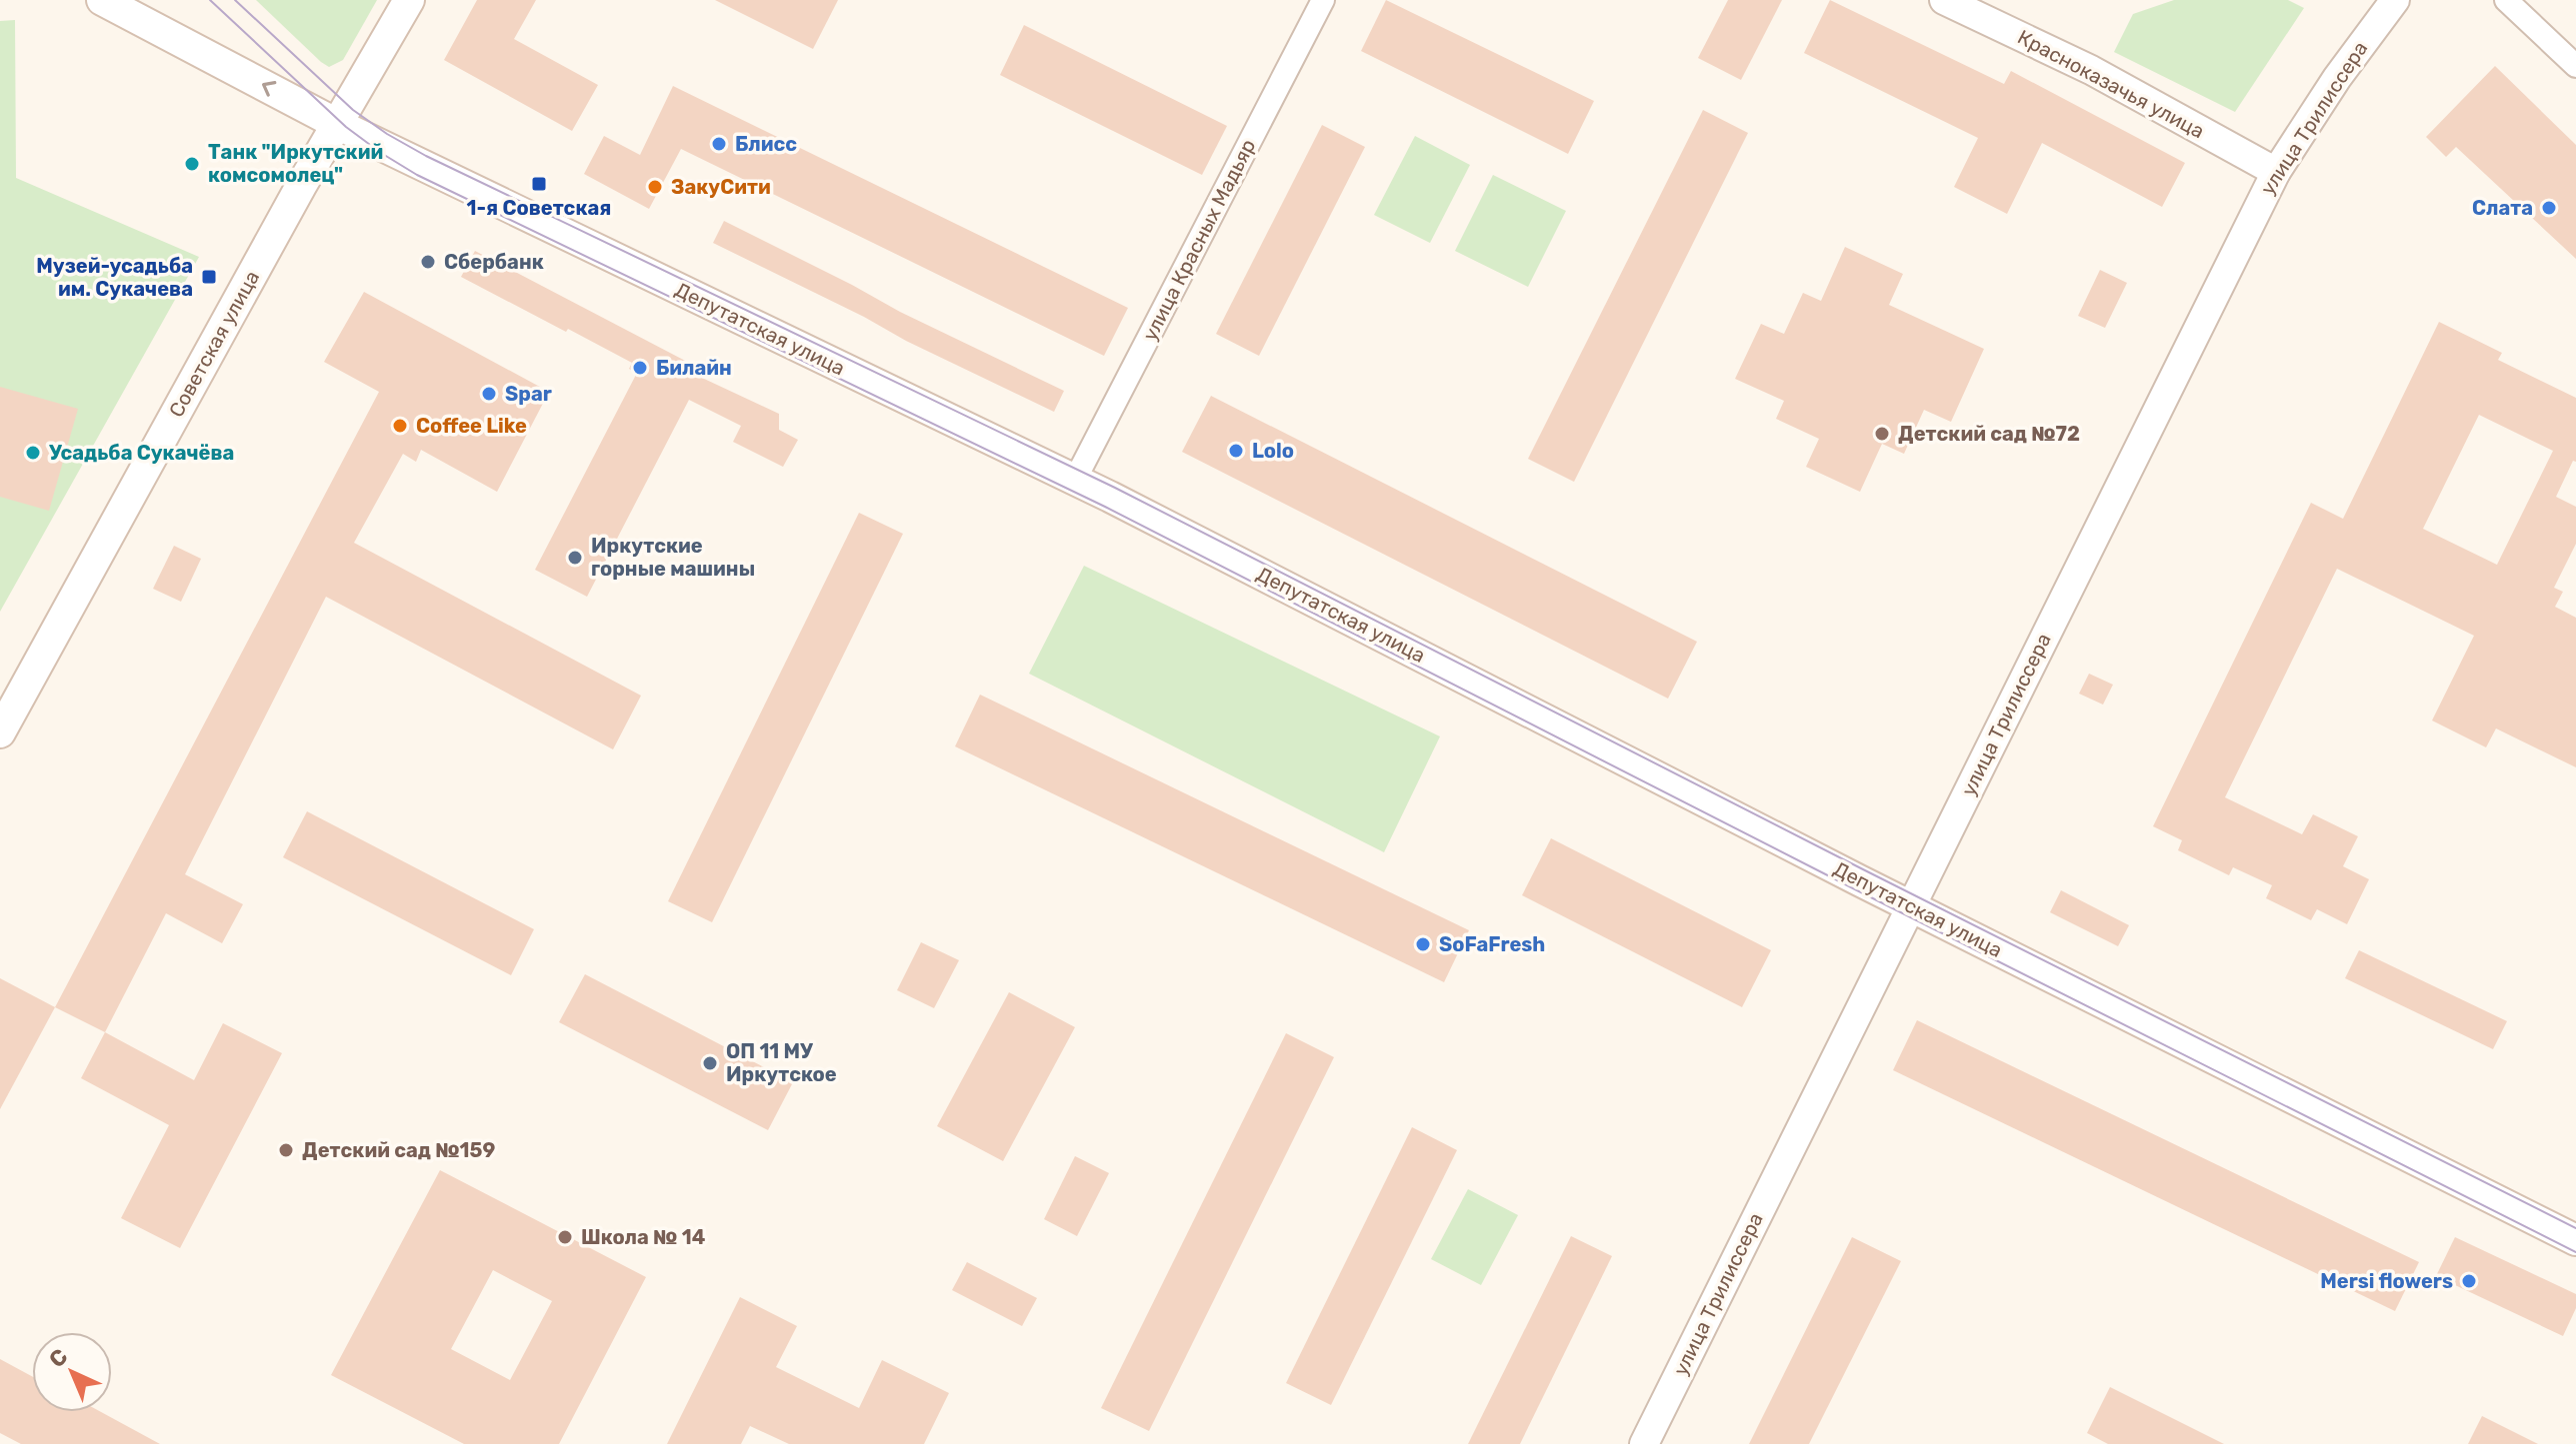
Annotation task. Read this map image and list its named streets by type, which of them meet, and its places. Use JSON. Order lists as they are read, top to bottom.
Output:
{
  "streets": {
    "main road": ["Депутатская улица", "Советская улица"],
    "street": ["Красноказачья улица", "улица Трилиссера", "улица Красных Мадьяр"]
  },
  "crossings": [
    ["Красноказачья улица", "улица Трилиссера"],
    ["улица Трилиссера", "Депутатская улица"],
    ["улица Красных Мадьяр", "Депутатская улица"],
    ["Депутатская улица", "Советская улица"]
  ],
  "places": {
    "other": [
      "Блисс",
      "Танк \"Иркутский комсомолец\"",
      "ЗакуСити",
      "Слата",
      "Сбербанк",
      "Билайн",
      "Spar",
      "Coffee Like",
      "Детский сад №72",
      "Lolo",
      "Усадьба Сукачёва",
      "Иркутские горные машины",
      "SoFaFresh",
      "ОП 11 МУ Иркутское",
      "Детский сад №159",
      "Школа № 14",
      "Mersi flowers"
    ],
    "transit": ["1-я Советская", "Музей-усадьба им. Сукачева"]
  },
  "north": "top left"
}
